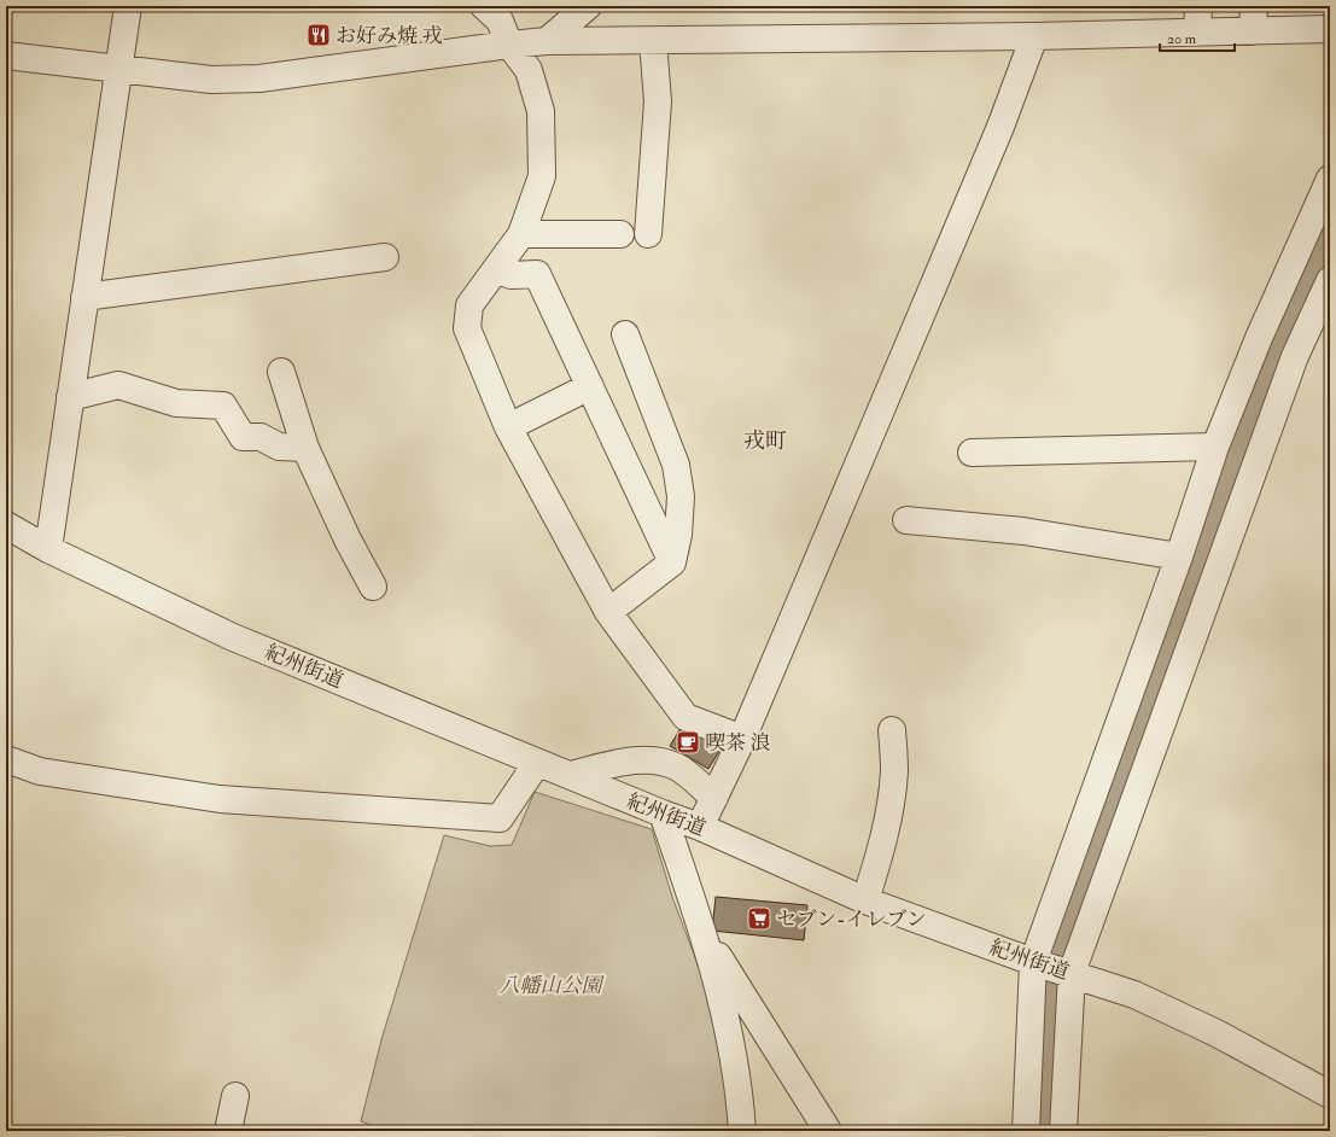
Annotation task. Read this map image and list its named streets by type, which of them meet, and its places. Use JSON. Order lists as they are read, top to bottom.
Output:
{
  "streets": {
    "street": ["紀州街道"]
  },
  "districts": ["戎町"],
  "parks": ["八幡山公園"],
  "places": {
    "restaurant": ["お好み焼 戎"],
    "cafe": ["喫茶 浪"],
    "supermarket": ["セブン-イレブン"]
  },
  "scale_bar": "20 m"
}
